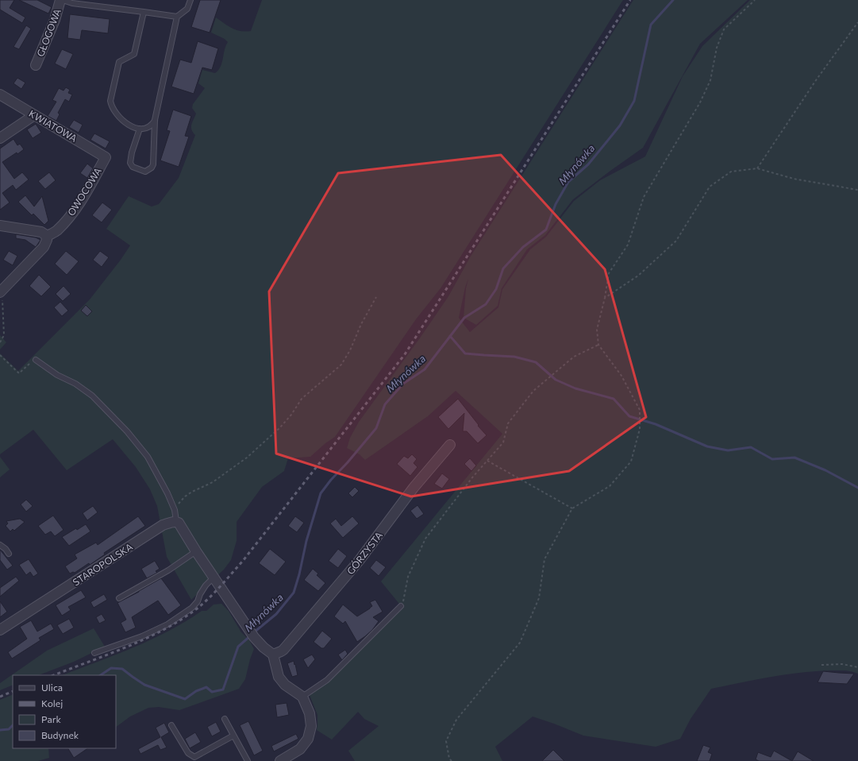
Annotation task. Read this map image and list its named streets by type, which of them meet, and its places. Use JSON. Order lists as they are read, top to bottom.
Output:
{
  "streets": {
    "street": [
      "GŁOGOWA",
      "KWIATOWA",
      "OWOCOWA",
      "GÓRZYSTA",
      "STAROPOLSKA"
    ]
  },
  "crossings": [
    ["KWIATOWA", "OWOCOWA"]
  ],
  "water": ["Młynówka"],
  "legend": [
    "Ulica",
    "Kolej",
    "Park",
    "Budynek"
  ]
}
